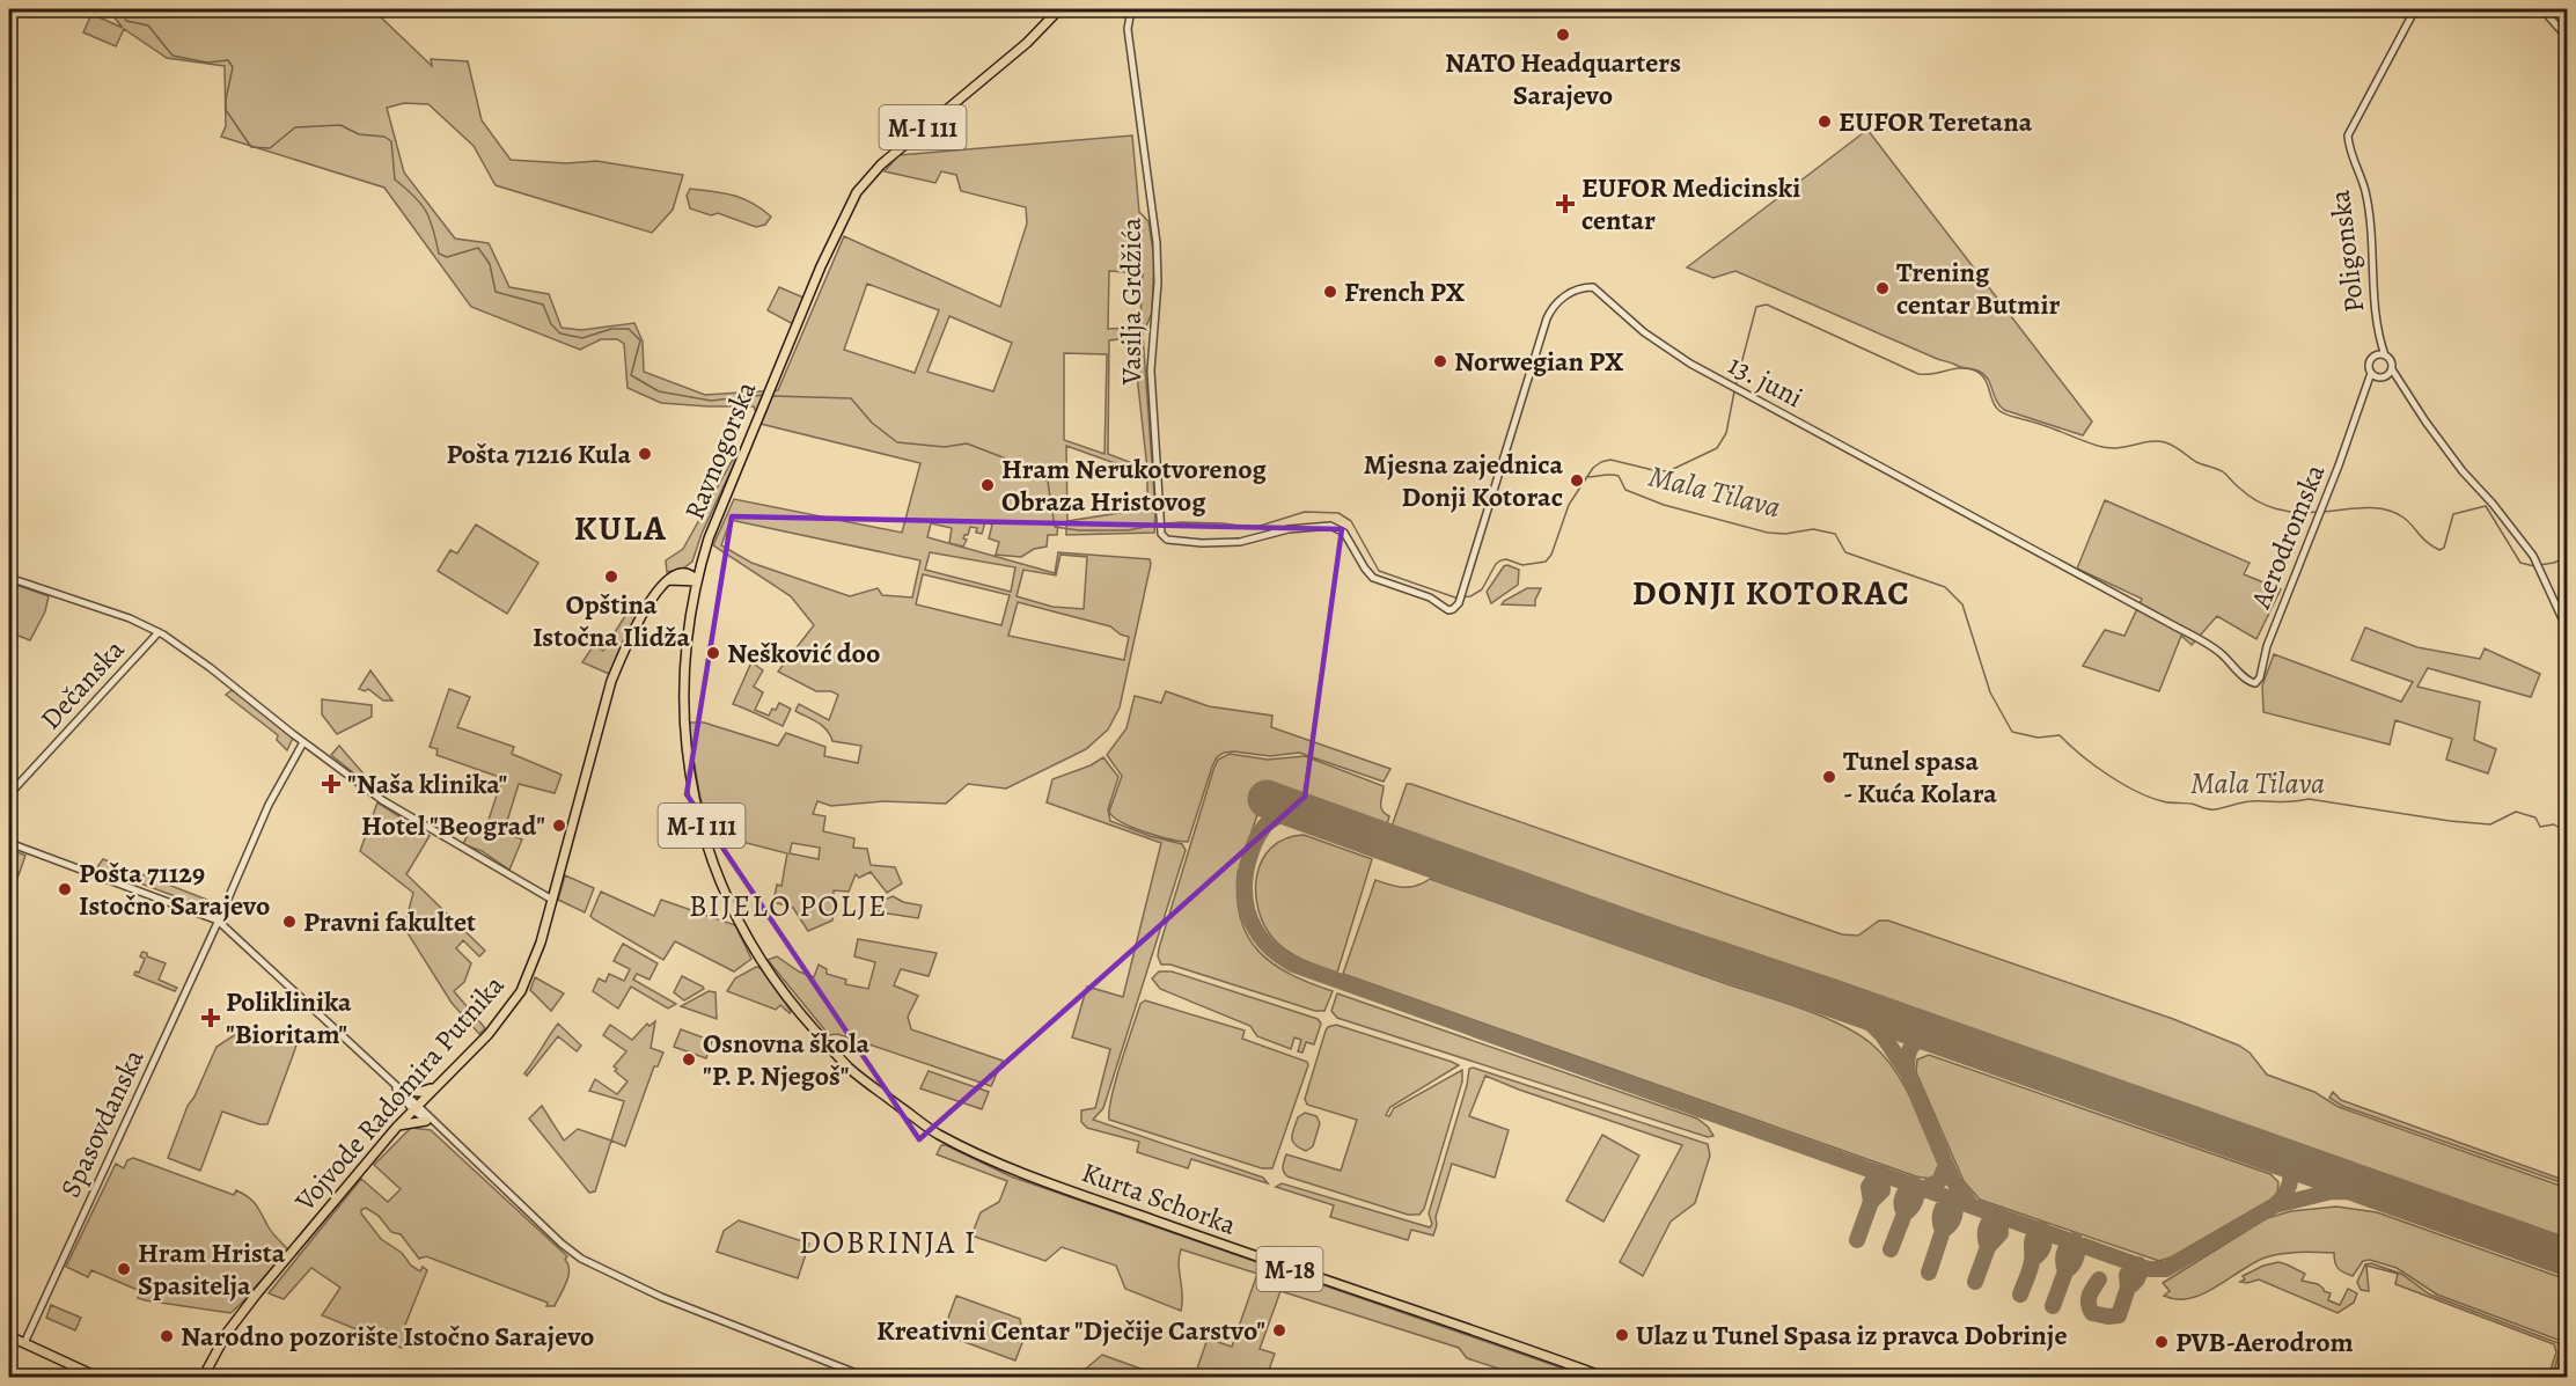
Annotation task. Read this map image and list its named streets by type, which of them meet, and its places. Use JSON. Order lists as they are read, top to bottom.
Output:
{
  "streets": {
    "main road": [
      "M-I 111",
      "Ravnogorska",
      "Vojvode Radomira Putnika",
      "Kurta Schorka",
      "M-18"
    ],
    "street": [
      "Poligonska",
      "Vasilja Grdžića",
      "13. juni",
      "Aerodromska",
      "Dečanska",
      "Spasovdanska"
    ]
  },
  "crossings": [
    ["Poligonska", "Aerodromska"],
    ["Vasilja Grdžića", "13. juni"],
    ["13. juni", "Aerodromska"],
    ["Ravnogorska", "Kurta Schorka"]
  ],
  "districts": [
    "KULA",
    "DONJI KOTORAC",
    "BIJELO POLJE",
    "DOBRINJA I"
  ],
  "water": ["Mala Tilava"],
  "places": {
    "other": [
      "NATO Headquarters Sarajevo",
      "EUFOR Teretana",
      "Trening centar Butmir",
      "French PX",
      "Norwegian PX",
      "Pošta 71216 Kula",
      "Mjesna zajednica Donji Kotorac",
      "Hram Nerukotvorenog Obraza Hristovog",
      "Opština Istočna Ilidža",
      "Nešković doo",
      "Tunel spasa - Kuća Kolara",
      "Hotel \"Beograd\"",
      "Pošta 71129 Istočno Sarajevo",
      "Pravni fakultet",
      "Osnovna škola \"P. P. Njegoš\"",
      "Hram Hrista Spasitelja",
      "Kreativni Centar \"Dječije Carstvo\"",
      "Ulaz u Tunel Spasa iz pravca Dobrinje",
      "Narodno pozorište Istočno Sarajevo",
      "PVB-Aerodrom"
    ],
    "health": ["EUFOR Medicinski centar", "\"Naša klinika\"", "Poliklinika \"Bioritam\""]
  }
}
